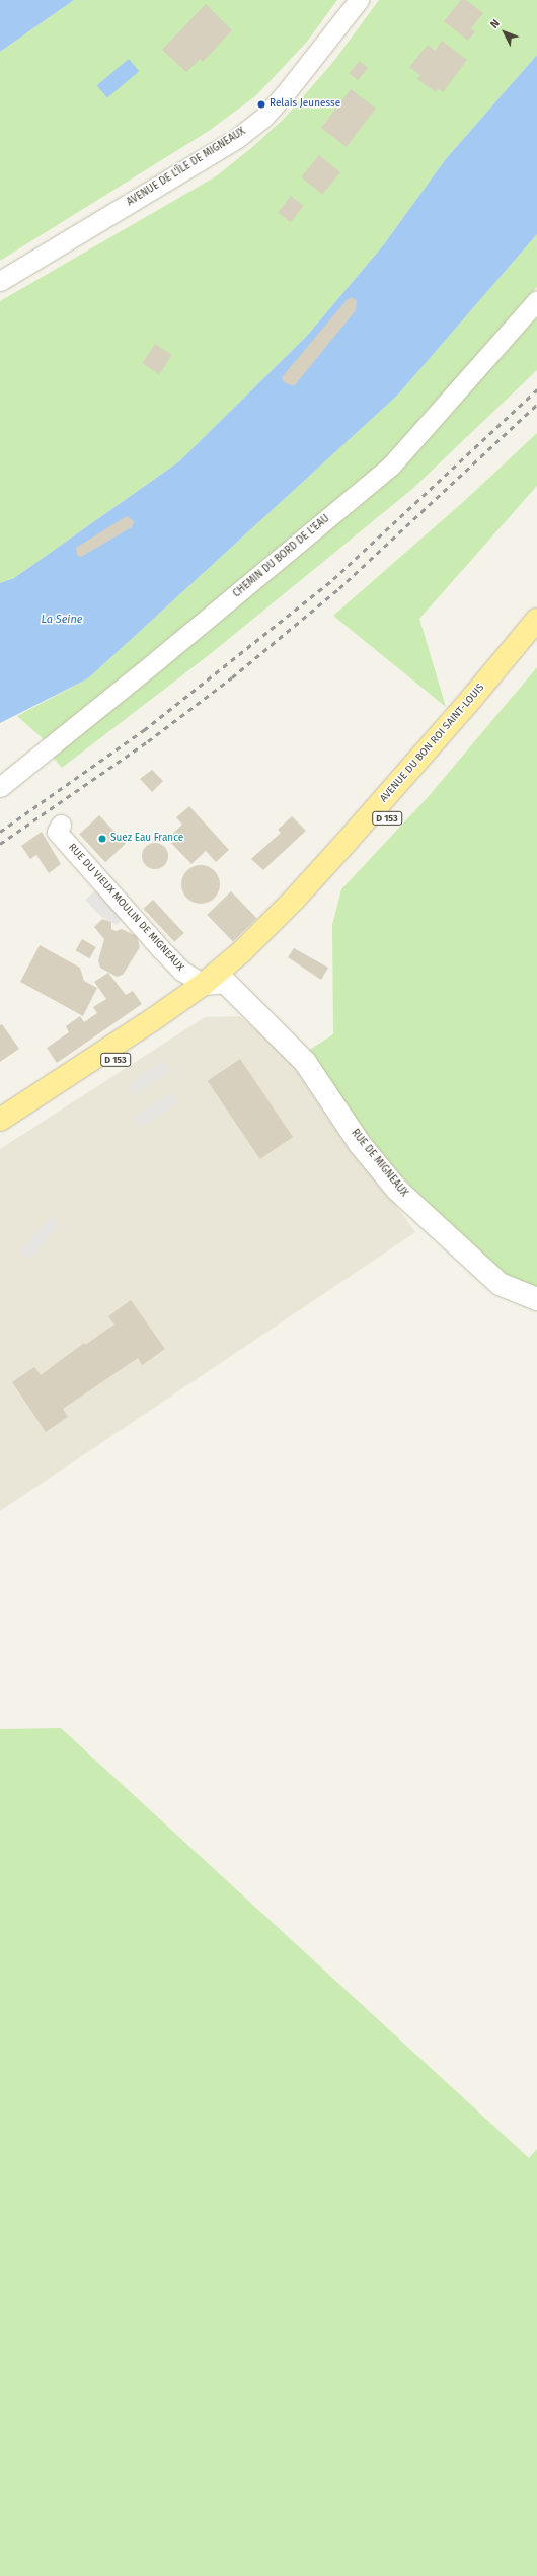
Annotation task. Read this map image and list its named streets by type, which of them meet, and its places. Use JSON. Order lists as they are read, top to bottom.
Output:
{
  "streets": {
    "main road": ["AVENUE DU BON ROI SAINT-LOUIS", "D 153"],
    "street": [
      "AVENUE DE L'ÎLE DE MIGNEAUX",
      "CHEMIN DU BORD DE L'EAU",
      "RUE DU VIEUX MOULIN DE MIGNEAUX",
      "RUE DE MIGNEAUX"
    ]
  },
  "crossings": [
    ["AVENUE DU BON ROI SAINT-LOUIS", "D 153"],
    ["AVENUE DU BON ROI SAINT-LOUIS", "RUE DU VIEUX MOULIN DE MIGNEAUX"],
    ["AVENUE DU BON ROI SAINT-LOUIS", "RUE DE MIGNEAUX"],
    ["D 153", "RUE DU VIEUX MOULIN DE MIGNEAUX"],
    ["D 153", "RUE DE MIGNEAUX"],
    ["RUE DU VIEUX MOULIN DE MIGNEAUX", "RUE DE MIGNEAUX"]
  ],
  "water": ["La Seine"],
  "places": ["Relais Jeunesse", "Suez Eau France"],
  "north": "top left"
}
